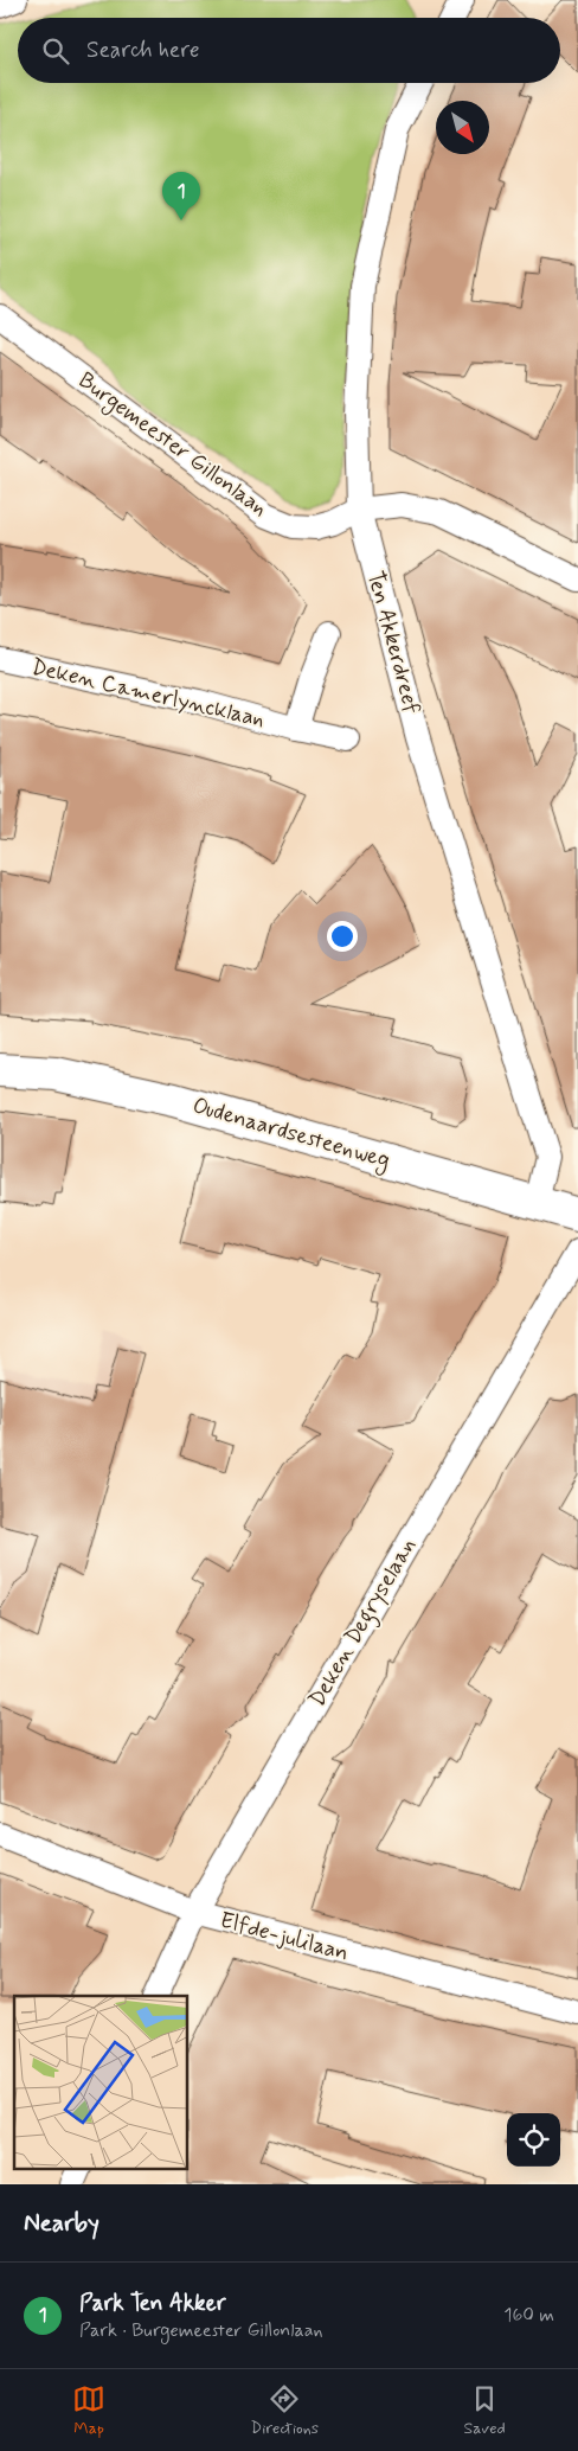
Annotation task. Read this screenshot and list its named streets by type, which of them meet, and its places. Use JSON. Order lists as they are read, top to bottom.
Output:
{
  "streets": {
    "main road": ["Oudenaardsesteenweg"],
    "street": [
      "Burgemeester Gillonlaan",
      "Ten Akkerdreef",
      "Deken Camerlyncklaan",
      "Deken Degryselaan",
      "Elfde-julilaan"
    ]
  },
  "crossings": [
    ["Burgemeester Gillonlaan", "Ten Akkerdreef"],
    ["Ten Akkerdreef", "Oudenaardsesteenweg"],
    ["Deken Degryselaan", "Elfde-julilaan"]
  ],
  "north": "bottom right",
  "page": {
    "search": "Search here",
    "pins": "1",
    "heading": "Nearby",
    "list": [
      {
        "mark": "1",
        "name": "Park Ten Akker",
        "note": "Park · Burgemeester Gillonlaan",
        "value": "160 m"
      }
    ],
    "nav": ["Map", "Directions", "Saved"]
  }
}
